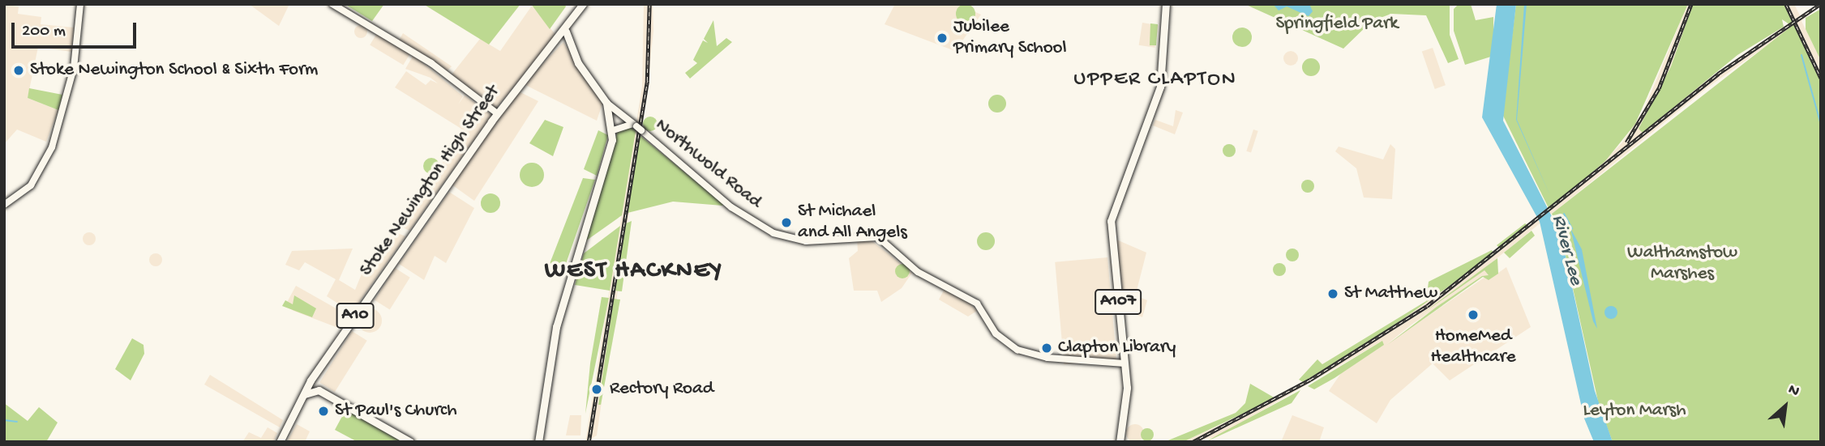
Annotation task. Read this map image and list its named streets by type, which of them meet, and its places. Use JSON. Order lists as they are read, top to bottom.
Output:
{
  "streets": {
    "highway": [
      "Northwold Road",
      "Stoke Newington High Street",
      "A107",
      "A10"
    ]
  },
  "crossings": [
    ["Northwold Road", "Stoke Newington High Street"],
    ["Northwold Road", "A107"],
    ["Northwold Road", "A10"],
    ["Stoke Newington High Street", "A10"]
  ],
  "districts": ["UPPER CLAPTON", "WEST HACKNEY"],
  "water": ["River Lee"],
  "parks": ["Springfield Park", "Walthamstow Marshes", "Leyton Marsh"],
  "places": [
    "Jubilee Primary School",
    "Stoke Newington School & Sixth Form",
    "St Michael and All Angels",
    "St Matthew",
    "HomeMed Healthcare",
    "Clapton Library",
    "Rectory Road",
    "St Paul's Church"
  ],
  "scale_bar": "200 m",
  "north": "top right"
}
